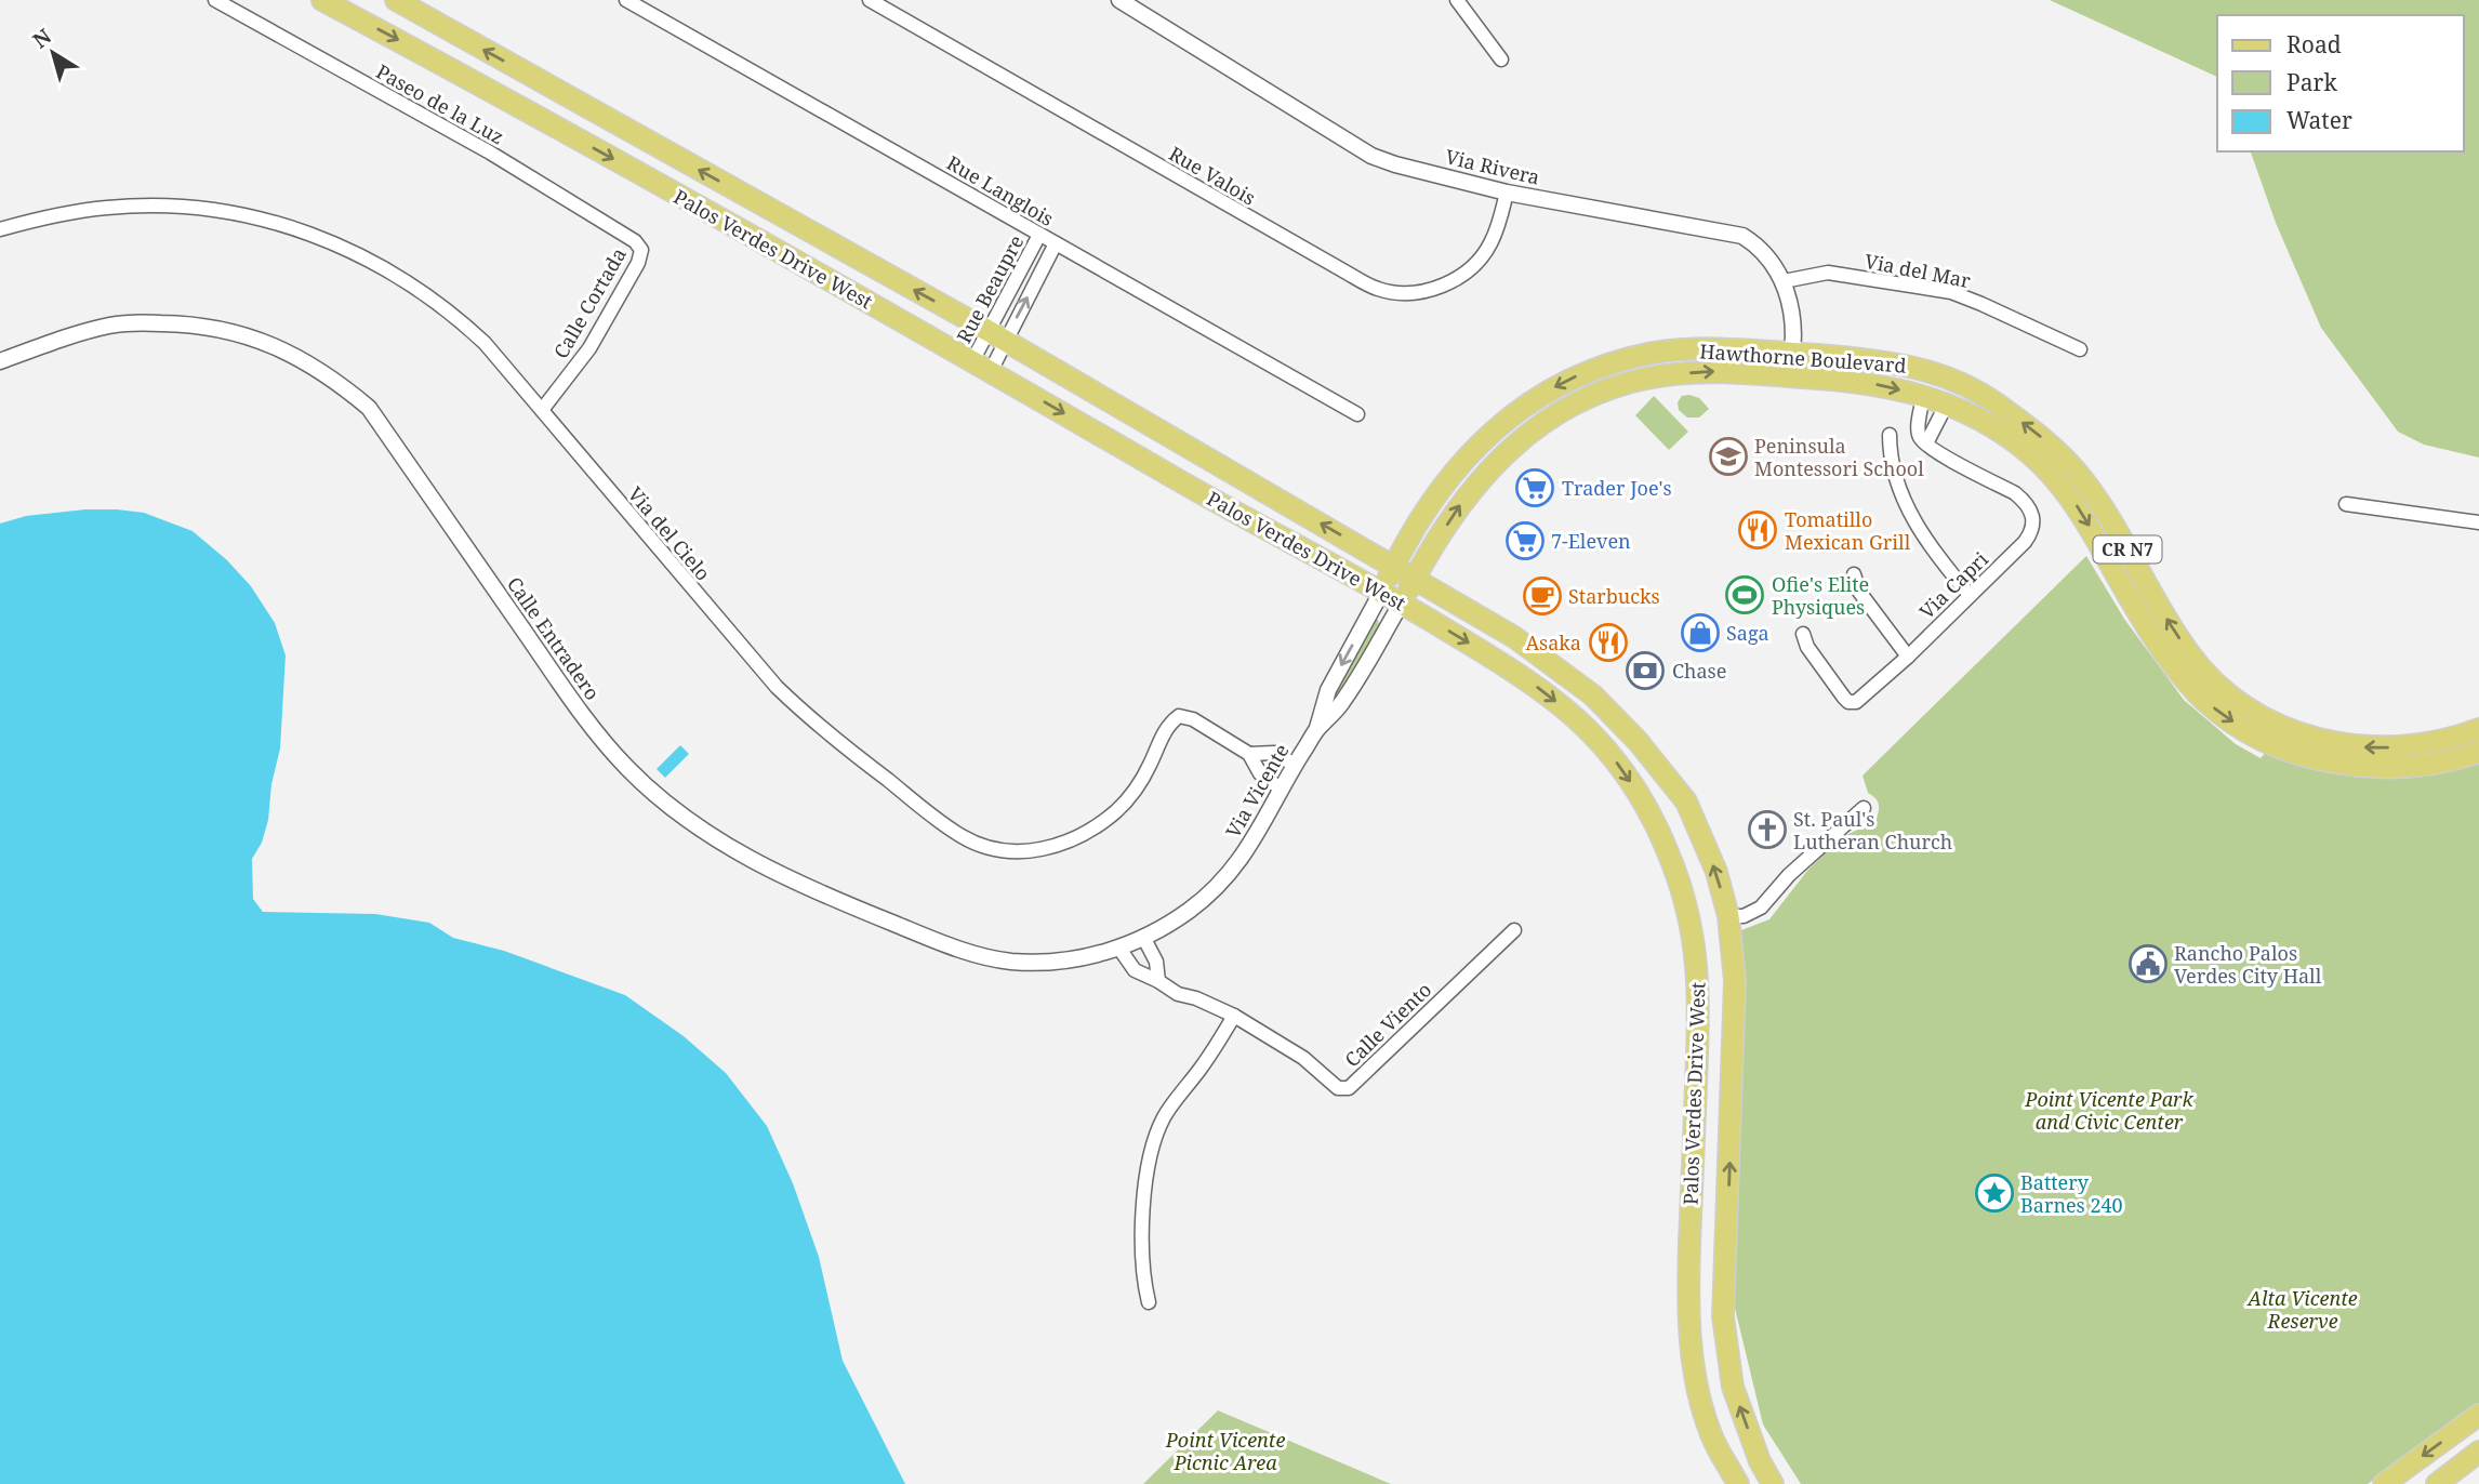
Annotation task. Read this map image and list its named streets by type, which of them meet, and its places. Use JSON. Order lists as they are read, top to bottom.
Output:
{
  "streets": {
    "main road": ["Palos Verdes Drive West", "Hawthorne Boulevard", "CR N7"],
    "street": [
      "Paseo de la Luz",
      "Via Rivera",
      "Rue Valois",
      "Rue Langlois",
      "Via del Mar",
      "Rue Beaupre",
      "Calle Cortada",
      "Via del Cielo",
      "Via Capri",
      "Calle Entradero",
      "Via Vicente",
      "Calle Viento"
    ]
  },
  "crossings": [
    ["Paseo de la Luz", "Calle Cortada"],
    ["Via Rivera", "Rue Valois"],
    ["Via Rivera", "Via del Mar"],
    ["Via Rivera", "Hawthorne Boulevard"],
    ["Rue Langlois", "Rue Beaupre"],
    ["Palos Verdes Drive West", "Rue Beaupre"],
    ["Palos Verdes Drive West", "Hawthorne Boulevard"],
    ["Palos Verdes Drive West", "Via Vicente"],
    ["Calle Cortada", "Via del Cielo"],
    ["Hawthorne Boulevard", "Via Vicente"],
    ["Via del Cielo", "Via Vicente"],
    ["Calle Entradero", "Via Vicente"],
    ["Calle Entradero", "Calle Viento"],
    ["Via Vicente", "Calle Viento"]
  ],
  "parks": ["Point Vicente Park and Civic Center", "Alta Vicente Reserve", "Point Vicente Picnic Area"],
  "places": {
    "school or university": ["Peninsula Montessori School"],
    "supermarket": ["Trader Joe's", "7-Eleven"],
    "restaurant": ["Tomatillo Mexican Grill", "Asaka"],
    "sports": ["Ofie's Elite Physiques"],
    "cafe": ["Starbucks"],
    "shop": ["Saga"],
    "bank": ["Chase"],
    "church": ["St. Paul's Lutheran Church"],
    "public building": ["Rancho Palos Verdes City Hall"],
    "place": ["Battery Barnes 240"]
  },
  "legend": ["Road", "Park", "Water"],
  "north": "top left"
}
